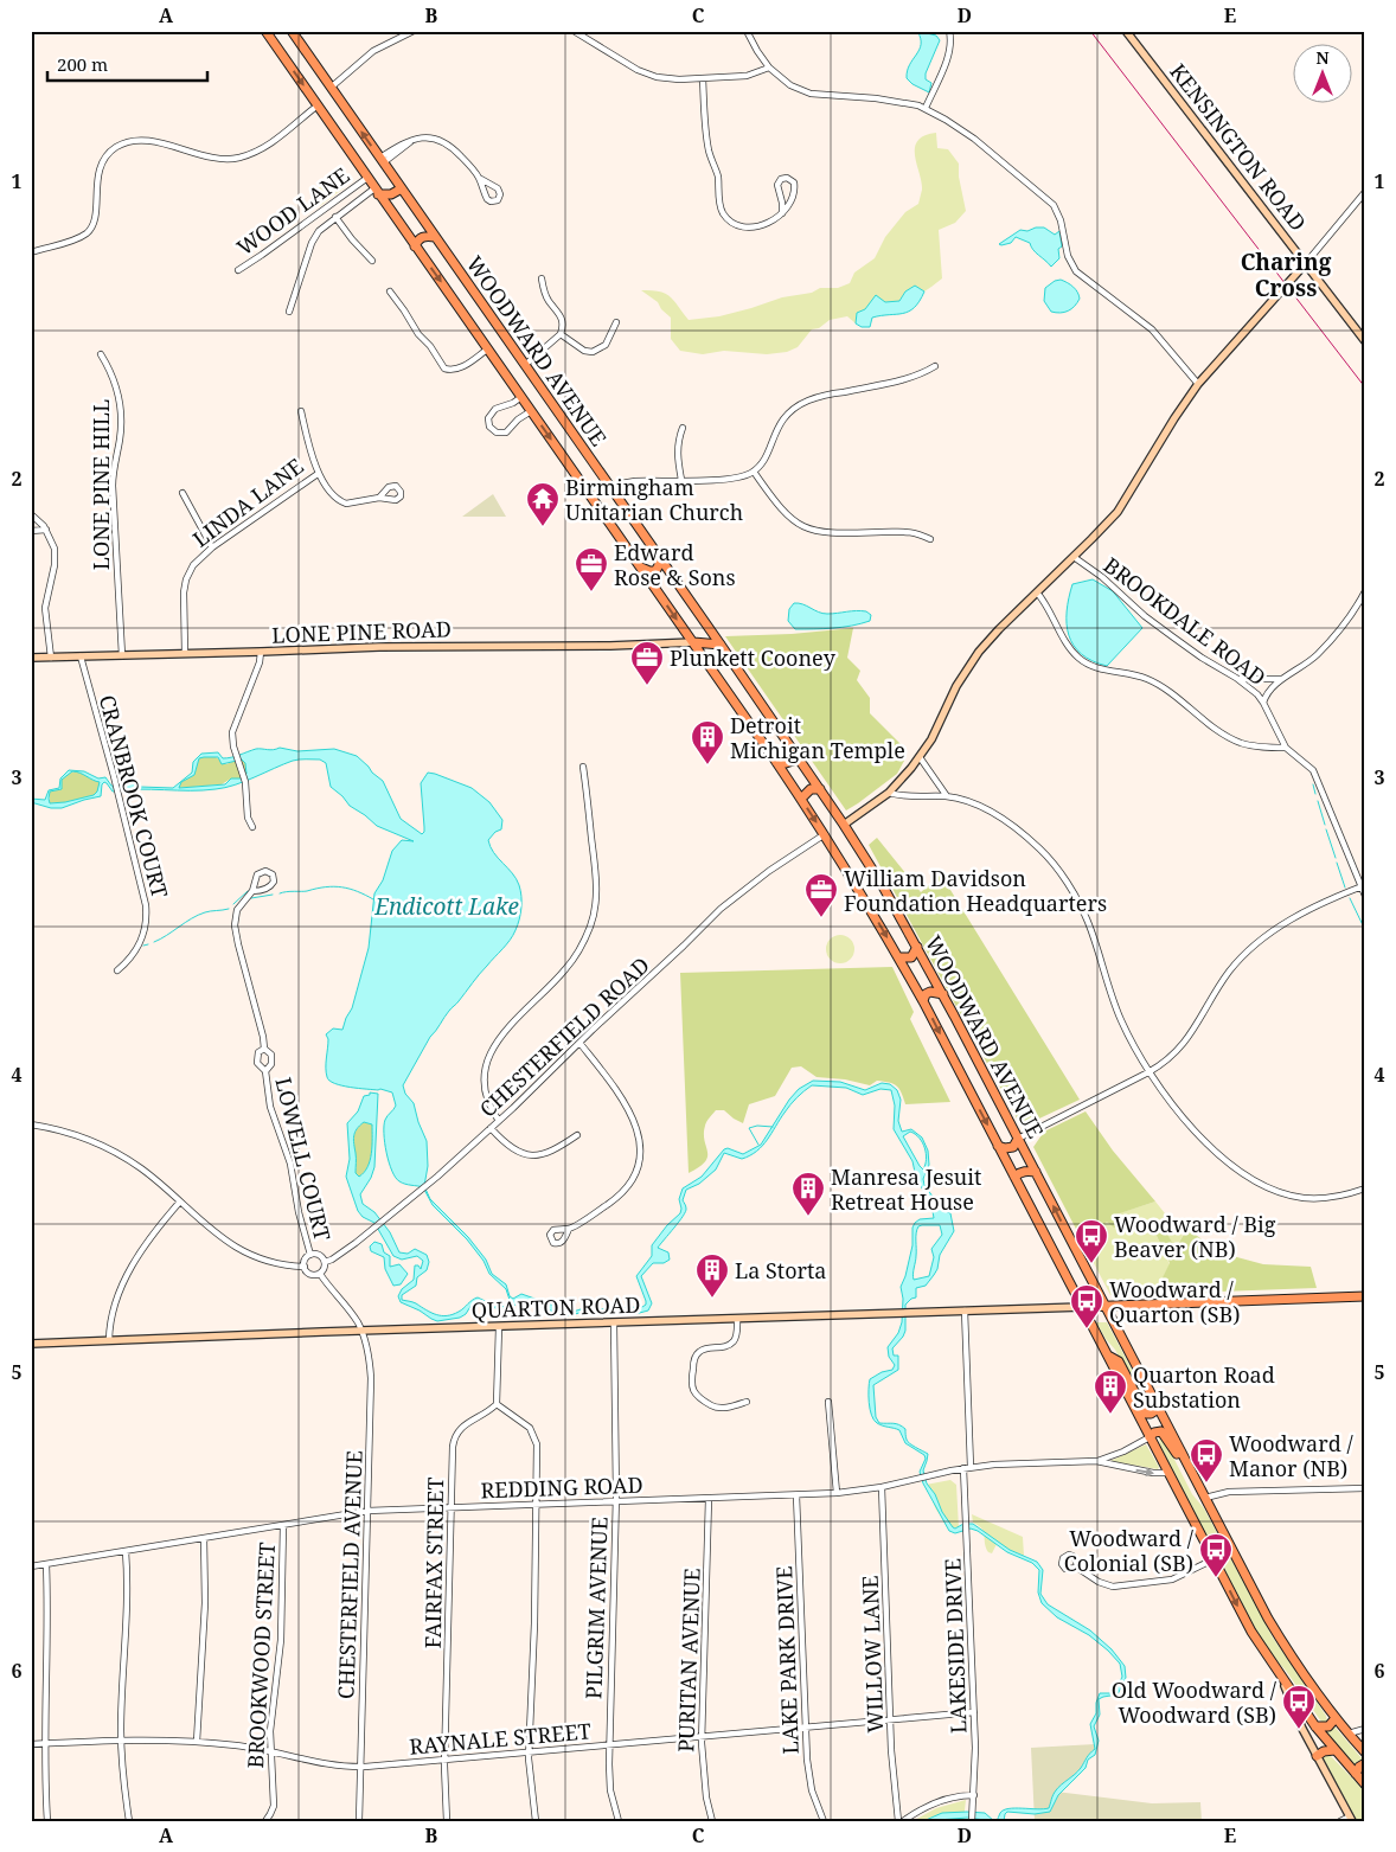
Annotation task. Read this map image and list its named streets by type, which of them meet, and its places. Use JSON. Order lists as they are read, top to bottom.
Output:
{
  "streets": {
    "main road": ["WOODWARD AVENUE"],
    "street": [
      "KENSINGTON ROAD",
      "WOOD LANE",
      "LONE PINE HILL",
      "LINDA LANE",
      "BROOKDALE ROAD",
      "LONE PINE ROAD",
      "CRANBROOK COURT",
      "CHESTERFIELD ROAD",
      "LOWELL COURT",
      "QUARTON ROAD",
      "REDDING ROAD",
      "FAIRFAX STREET",
      "CHESTERFIELD AVENUE",
      "PILGRIM AVENUE",
      "LAKESIDE DRIVE",
      "WILLOW LANE",
      "BROOKWOOD STREET",
      "PURITAN AVENUE",
      "LAKE PARK DRIVE",
      "RAYNALE STREET"
    ]
  },
  "crossings": [
    ["WOOD LANE", "WOODWARD AVENUE"],
    ["WOODWARD AVENUE", "LONE PINE ROAD"],
    ["WOODWARD AVENUE", "CHESTERFIELD ROAD"],
    ["WOODWARD AVENUE", "QUARTON ROAD"],
    ["LONE PINE HILL", "LONE PINE ROAD"],
    ["LINDA LANE", "LONE PINE ROAD"],
    ["LONE PINE ROAD", "CRANBROOK COURT"],
    ["CHESTERFIELD ROAD", "LOWELL COURT"],
    ["QUARTON ROAD", "CHESTERFIELD AVENUE"],
    ["QUARTON ROAD", "PILGRIM AVENUE"],
    ["QUARTON ROAD", "LAKESIDE DRIVE"],
    ["REDDING ROAD", "FAIRFAX STREET"],
    ["REDDING ROAD", "CHESTERFIELD AVENUE"],
    ["REDDING ROAD", "PILGRIM AVENUE"],
    ["REDDING ROAD", "LAKESIDE DRIVE"],
    ["REDDING ROAD", "WILLOW LANE"],
    ["REDDING ROAD", "BROOKWOOD STREET"],
    ["REDDING ROAD", "PURITAN AVENUE"],
    ["REDDING ROAD", "LAKE PARK DRIVE"],
    ["FAIRFAX STREET", "RAYNALE STREET"],
    ["CHESTERFIELD AVENUE", "RAYNALE STREET"],
    ["PILGRIM AVENUE", "RAYNALE STREET"],
    ["LAKESIDE DRIVE", "RAYNALE STREET"],
    ["WILLOW LANE", "RAYNALE STREET"],
    ["BROOKWOOD STREET", "RAYNALE STREET"],
    ["PURITAN AVENUE", "RAYNALE STREET"],
    ["LAKE PARK DRIVE", "RAYNALE STREET"]
  ],
  "districts": ["Charing Cross"],
  "water": ["Endicott Lake"],
  "places": {
    "temple": ["Birmingham Unitarian Church"],
    "office": ["Edward Rose & Sons", "Plunkett Cooney", "William Davidson Foundation Headquarters"],
    "building": [
      "Detroit Michigan Temple",
      "Manresa Jesuit Retreat House",
      "La Storta",
      "Quarton Road Substation"
    ],
    "bus stop": [
      "Woodward / Big Beaver (NB)",
      "Woodward / Quarton (SB)",
      "Woodward / Manor (NB)",
      "Woodward / Colonial (SB)",
      "Old Woodward / Woodward (SB)"
    ]
  },
  "scale_bar": "200 m",
  "north": "top",
  "grid": {
    "columns": [
      "A",
      "B",
      "C",
      "D",
      "E"
    ],
    "rows": [
      "1",
      "2",
      "3",
      "4",
      "5",
      "6"
    ]
  }
}
